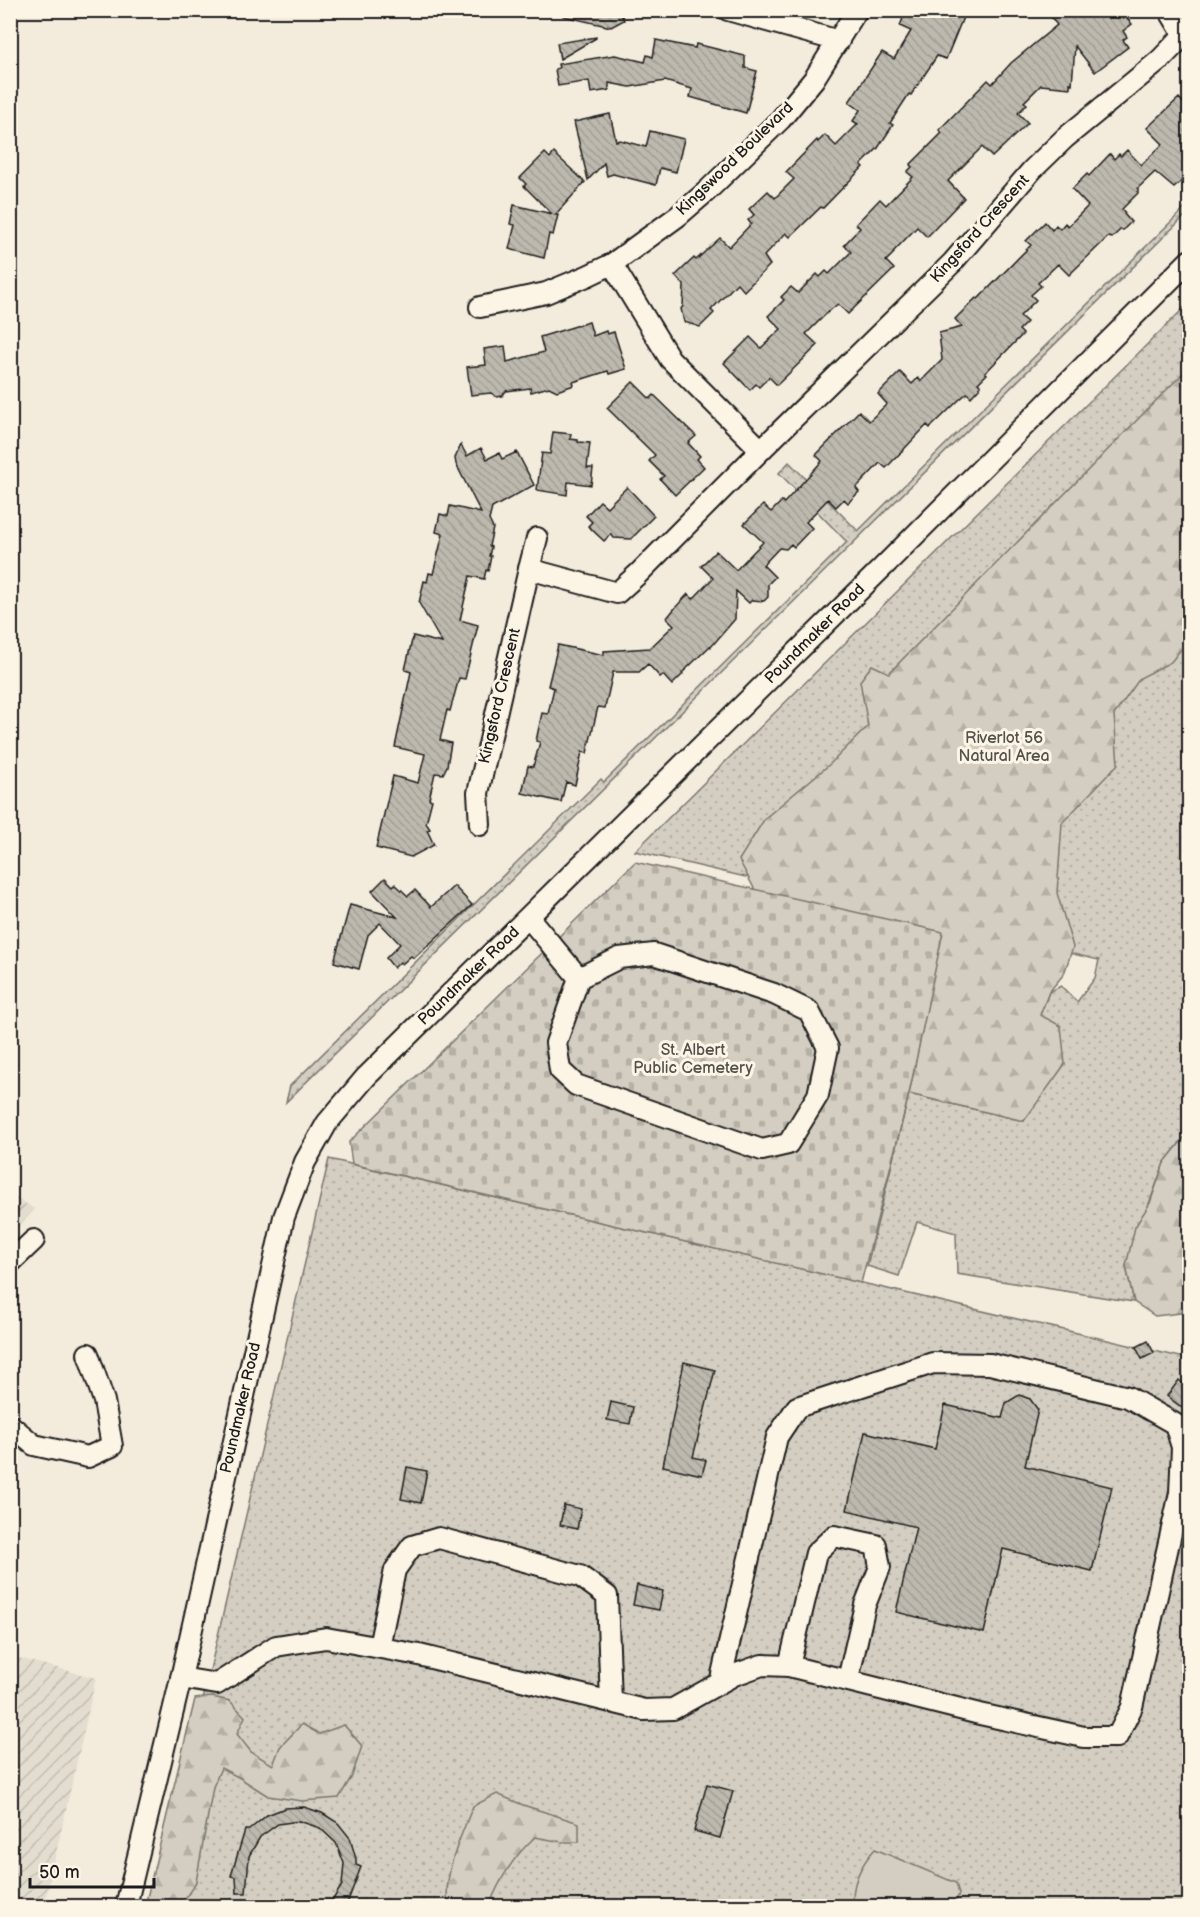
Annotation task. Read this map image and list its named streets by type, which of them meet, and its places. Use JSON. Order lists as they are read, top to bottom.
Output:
{
  "streets": {
    "street": ["Kingswood Boulevard", "Kingsford Crescent", "Poundmaker Road"]
  },
  "parks": ["Riverlot 56 Natural Area", "St. Albert Public Cemetery"],
  "scale_bar": "50 m"
}
